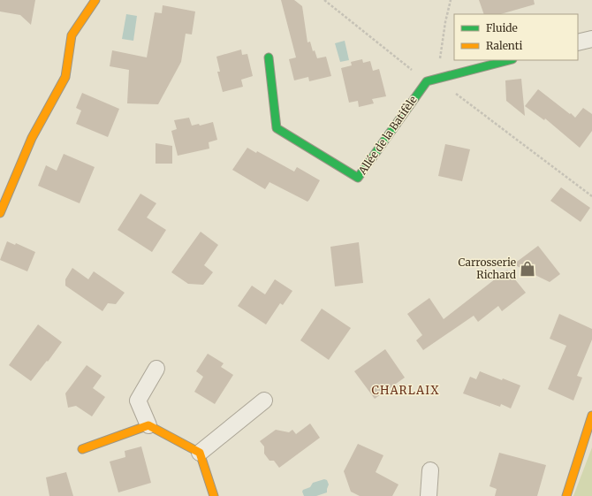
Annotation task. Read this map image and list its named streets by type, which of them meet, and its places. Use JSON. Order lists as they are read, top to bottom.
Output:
{
  "streets": {
    "street": ["Allée de la Batifèle"]
  },
  "districts": ["CHARLAIX"],
  "places": {
    "shop": ["Carrosserie Richard"]
  },
  "legend": ["Fluide", "Ralenti"]
}
